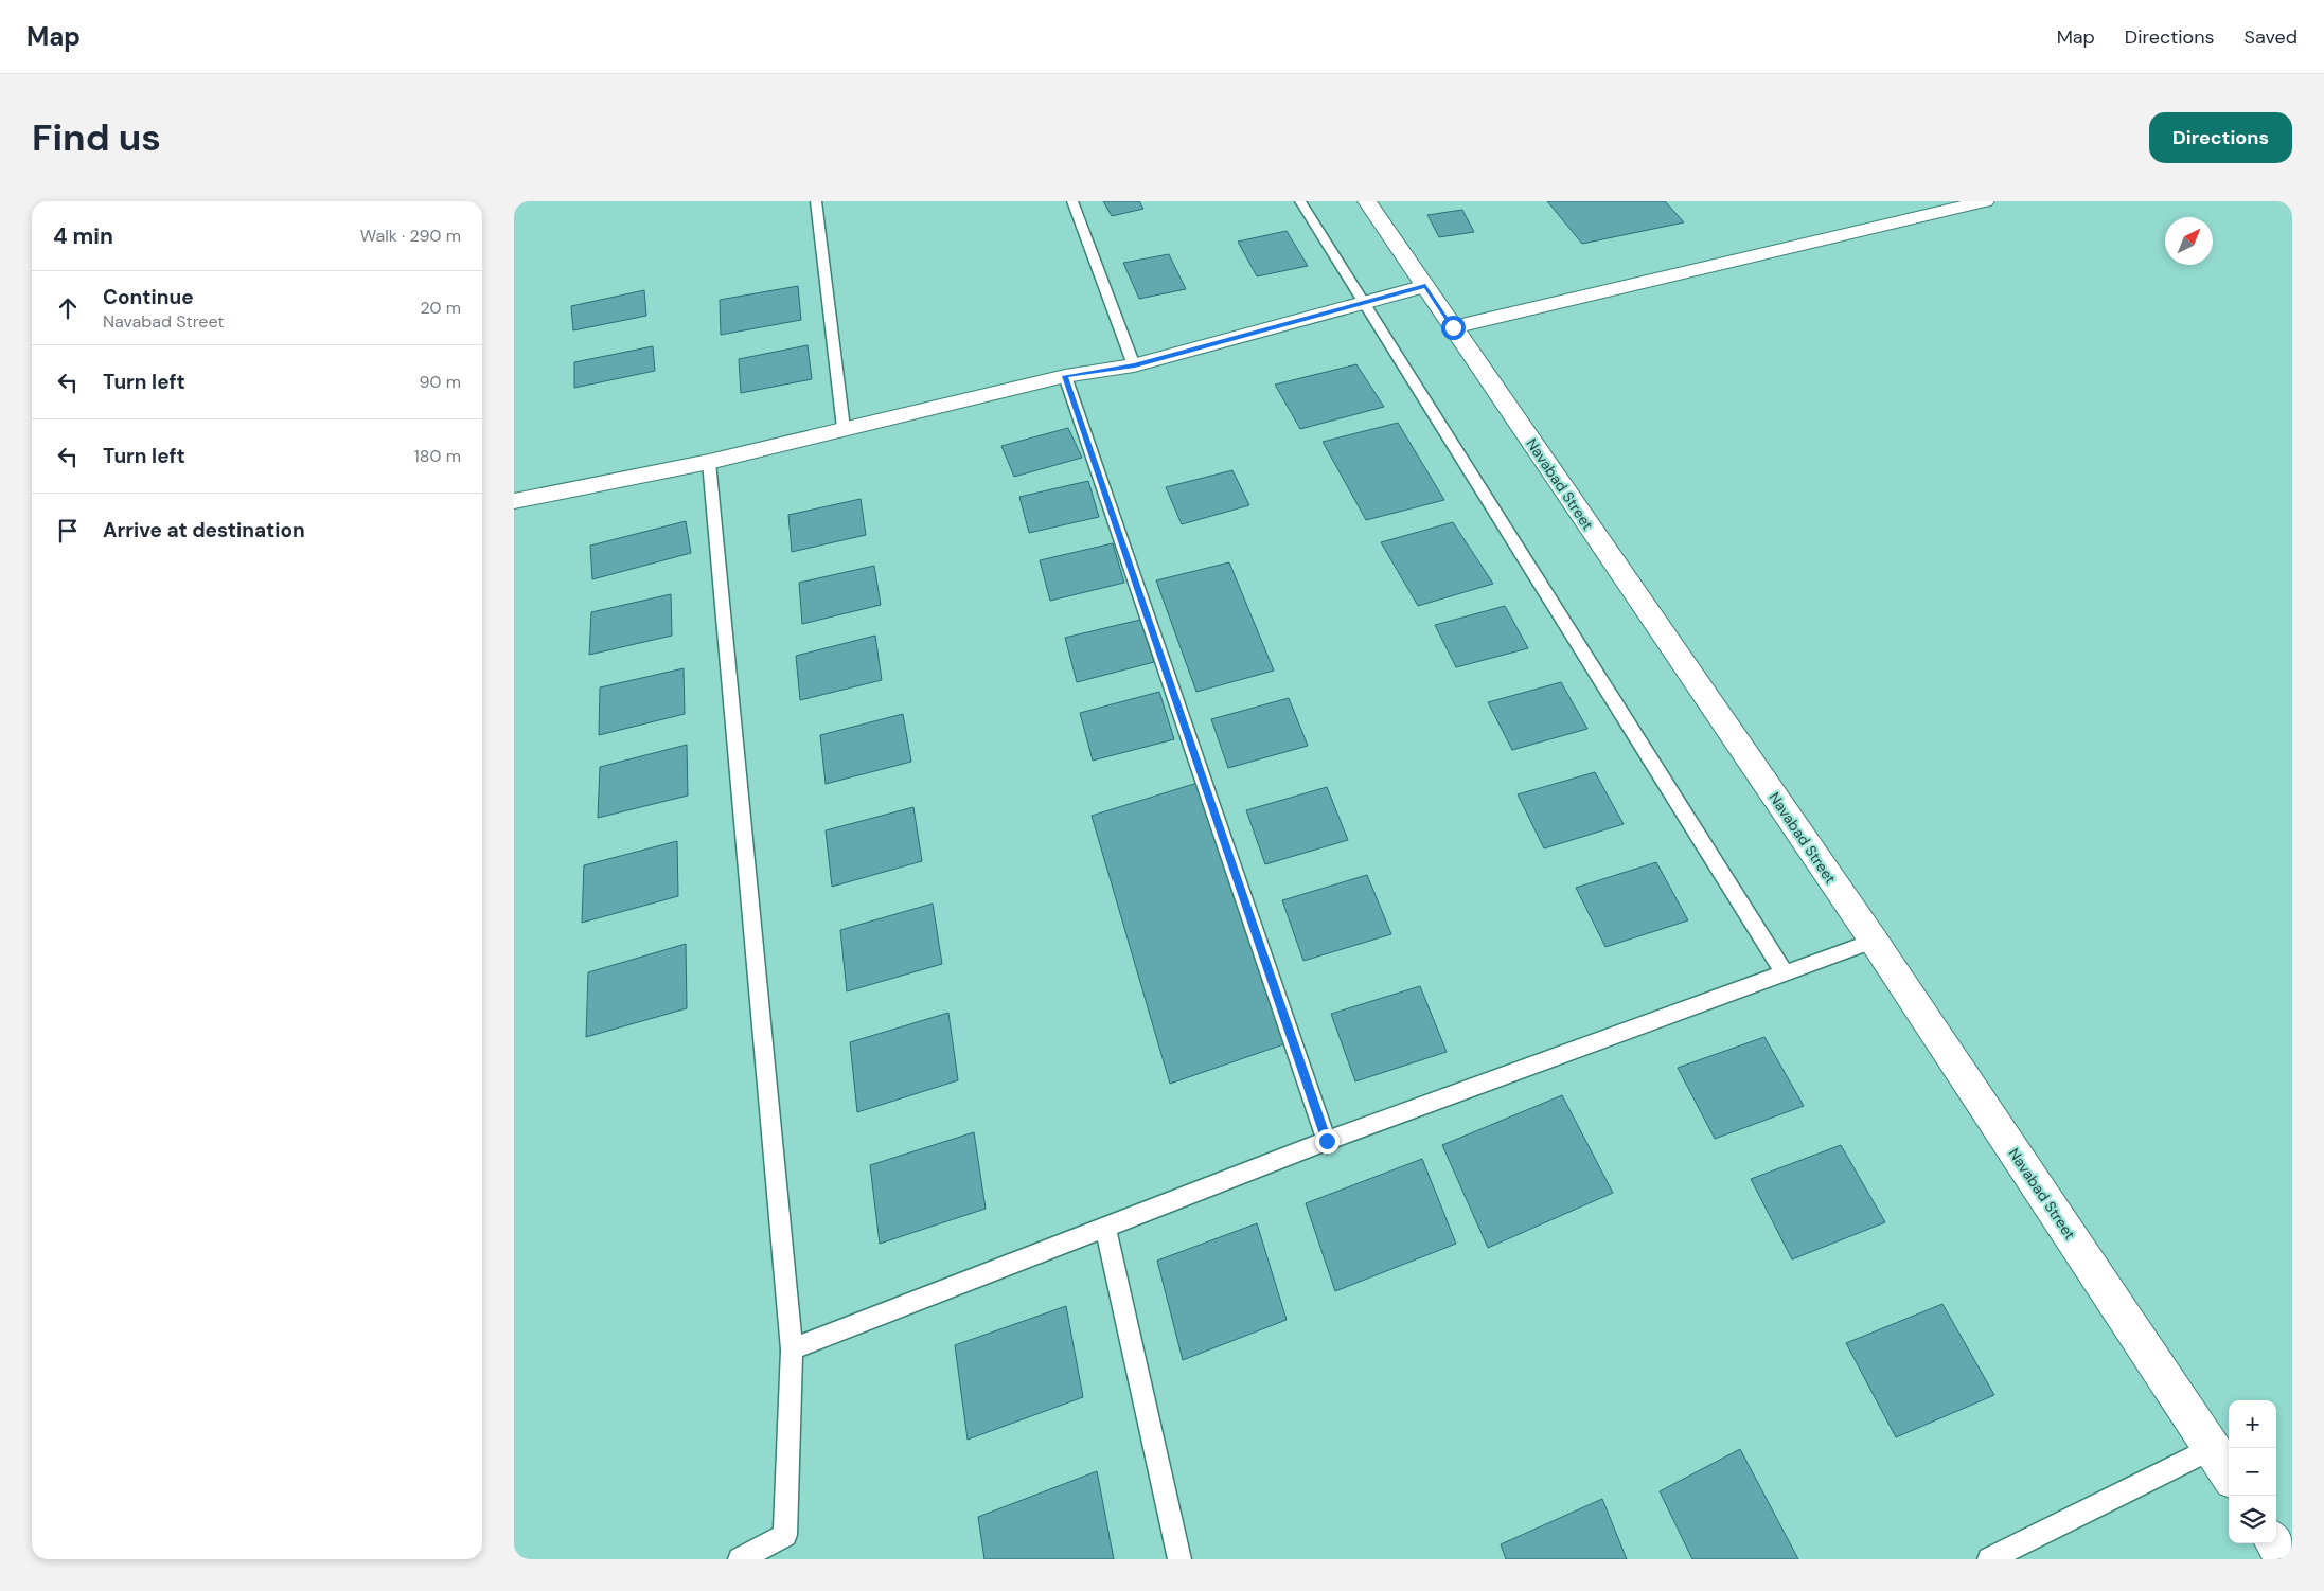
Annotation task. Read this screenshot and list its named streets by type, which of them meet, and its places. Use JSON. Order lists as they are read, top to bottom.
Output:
{
  "streets": {
    "street": ["Navabad Street"]
  },
  "north": "top right",
  "page": {
    "header": "Map",
    "nav": ["Map", "Directions", "Saved"],
    "buttons": "Directions",
    "title": "Find us",
    "heading": ["4 min", "Walk · 290 m"],
    "list": [
      ["Continue", "Navabad Street", "20 m"],
      ["Turn left", "90 m"],
      ["Turn left", "180 m"],
      "Arrive at destination"
    ],
    "map_buttons": ["+", "−"]
  }
}
